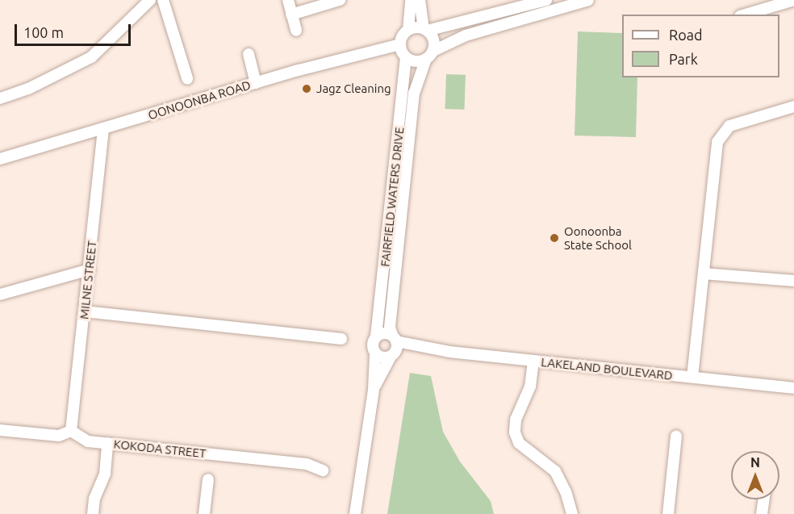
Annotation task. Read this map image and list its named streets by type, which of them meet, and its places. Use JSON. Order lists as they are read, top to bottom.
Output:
{
  "streets": {
    "street": [
      "OONOONBA ROAD",
      "FAIRFIELD WATERS DRIVE",
      "MILNE STREET",
      "LAKELAND BOULEVARD",
      "KOKODA STREET"
    ]
  },
  "crossings": [
    ["OONOONBA ROAD", "FAIRFIELD WATERS DRIVE"],
    ["OONOONBA ROAD", "MILNE STREET"],
    ["FAIRFIELD WATERS DRIVE", "LAKELAND BOULEVARD"],
    ["MILNE STREET", "KOKODA STREET"]
  ],
  "places": ["Jagz Cleaning", "Oonoonba State School"],
  "legend": ["Road", "Park"],
  "scale_bar": "100 m",
  "north": "top"
}
